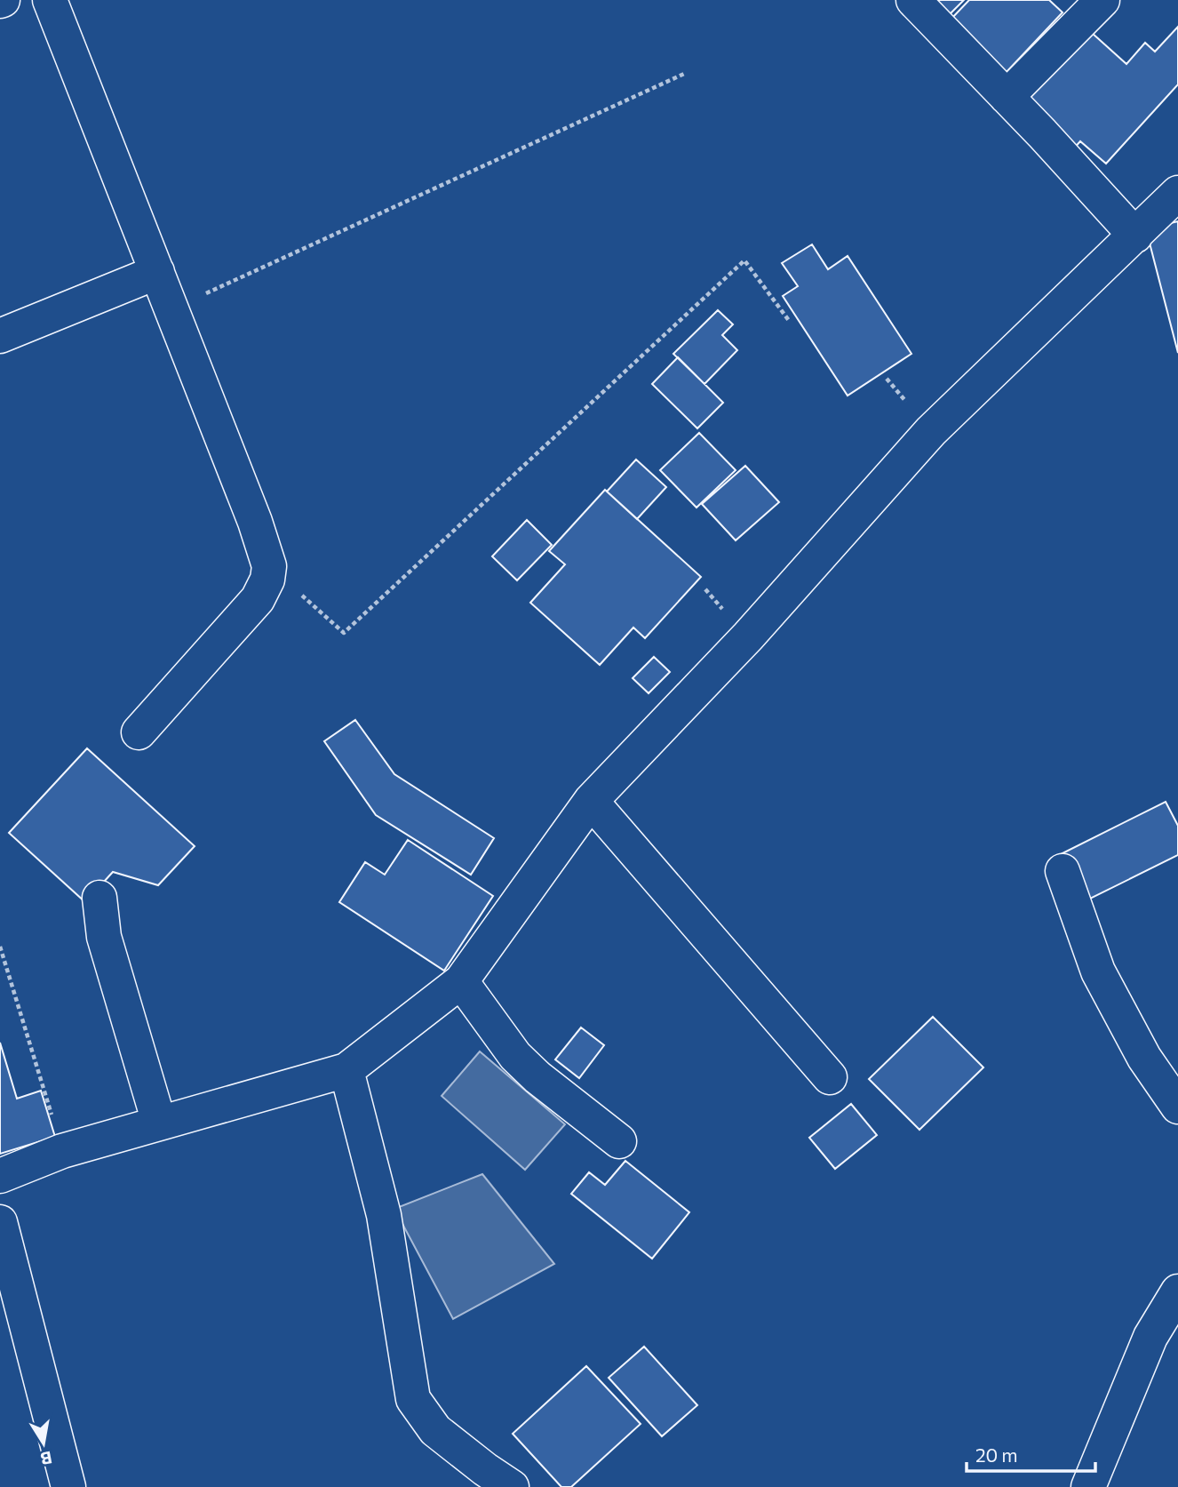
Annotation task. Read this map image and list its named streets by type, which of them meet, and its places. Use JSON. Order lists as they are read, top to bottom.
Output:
{
  "scale_bar": "20 m",
  "north": "bottom"
}
